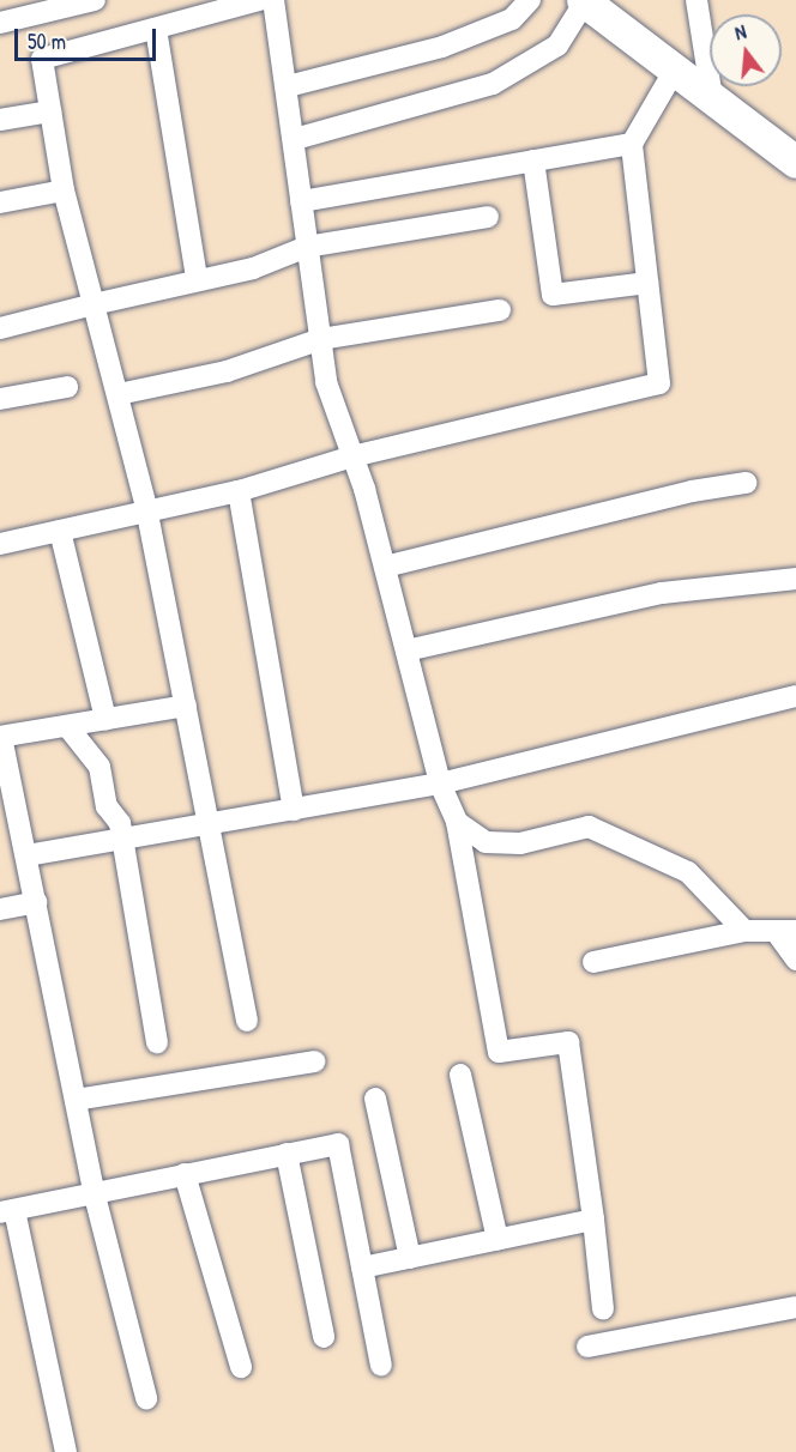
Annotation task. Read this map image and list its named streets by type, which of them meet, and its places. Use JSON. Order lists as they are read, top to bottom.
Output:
{
  "scale_bar": "50 m",
  "north": "top"
}
